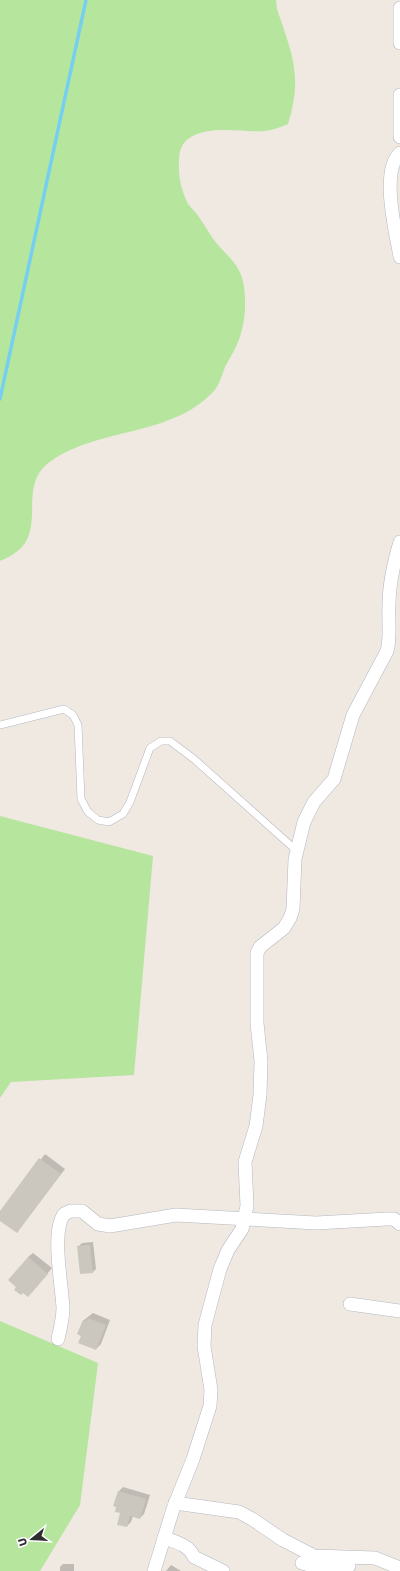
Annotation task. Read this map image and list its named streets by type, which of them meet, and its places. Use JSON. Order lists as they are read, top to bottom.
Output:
{
  "north": "left"
}
